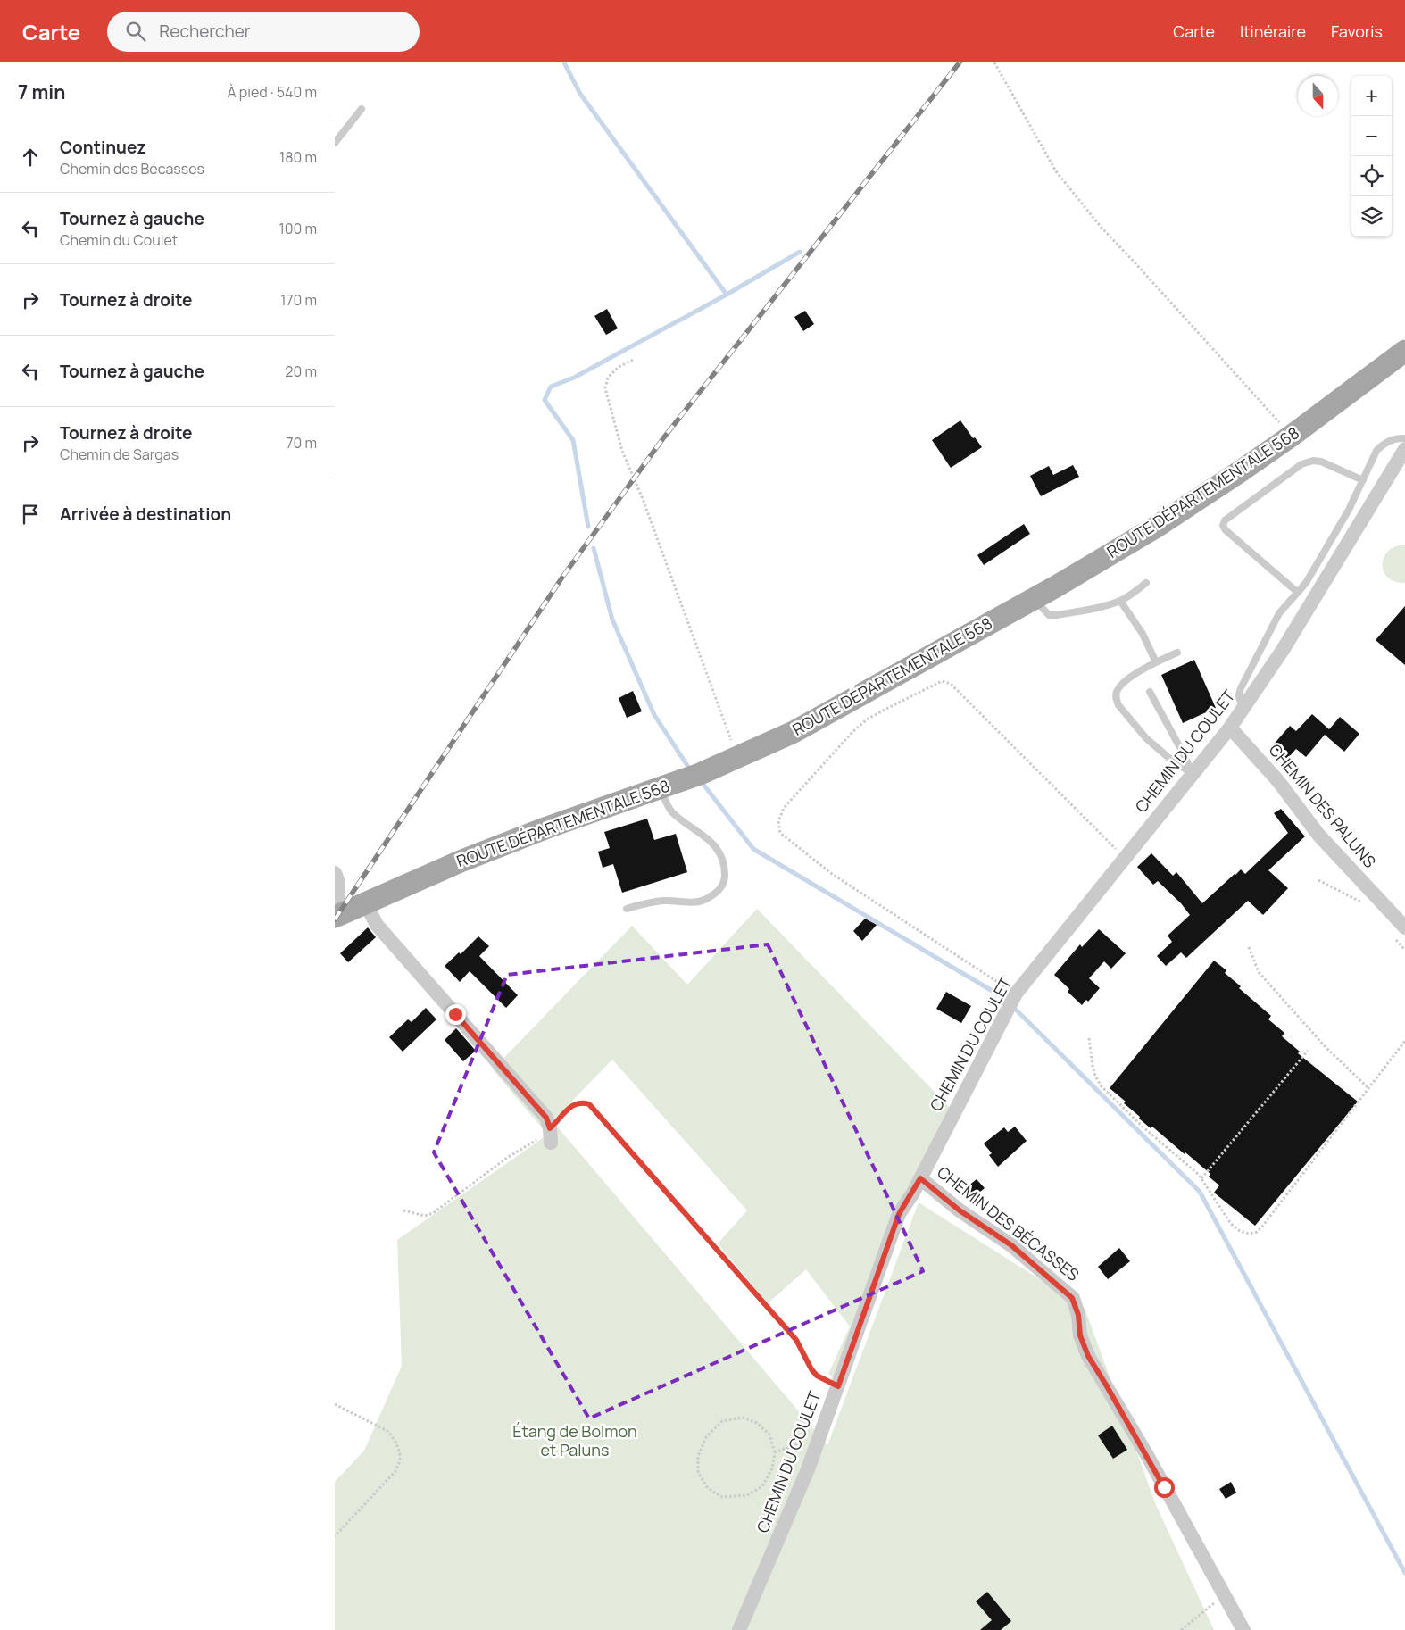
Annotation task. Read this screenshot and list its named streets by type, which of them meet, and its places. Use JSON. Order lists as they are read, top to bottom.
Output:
{
  "streets": {
    "main road": ["ROUTE DÉPARTEMENTALE 568"],
    "street": ["CHEMIN DU COULET", "CHEMIN DES PALUNS", "CHEMIN DES BÉCASSES"]
  },
  "crossings": [
    ["CHEMIN DU COULET", "CHEMIN DES PALUNS"],
    ["CHEMIN DU COULET", "CHEMIN DES BÉCASSES"]
  ],
  "parks": ["Étang de Bolmon et Paluns"],
  "north": "bottom",
  "page": {
    "header": "Carte",
    "search": "Rechercher",
    "nav": ["Carte", "Itinéraire", "Favoris"],
    "heading": ["7 min", "À pied · 540 m"],
    "map_buttons": ["+", "−"],
    "list": [
      ["Continuez", "Chemin des Bécasses", "180 m"],
      ["Tournez à gauche", "Chemin du Coulet", "100 m"],
      ["Tournez à droite", "170 m"],
      ["Tournez à gauche", "20 m"],
      ["Tournez à droite", "Chemin de Sargas", "70 m"],
      "Arrivée à destination"
    ]
  }
}
